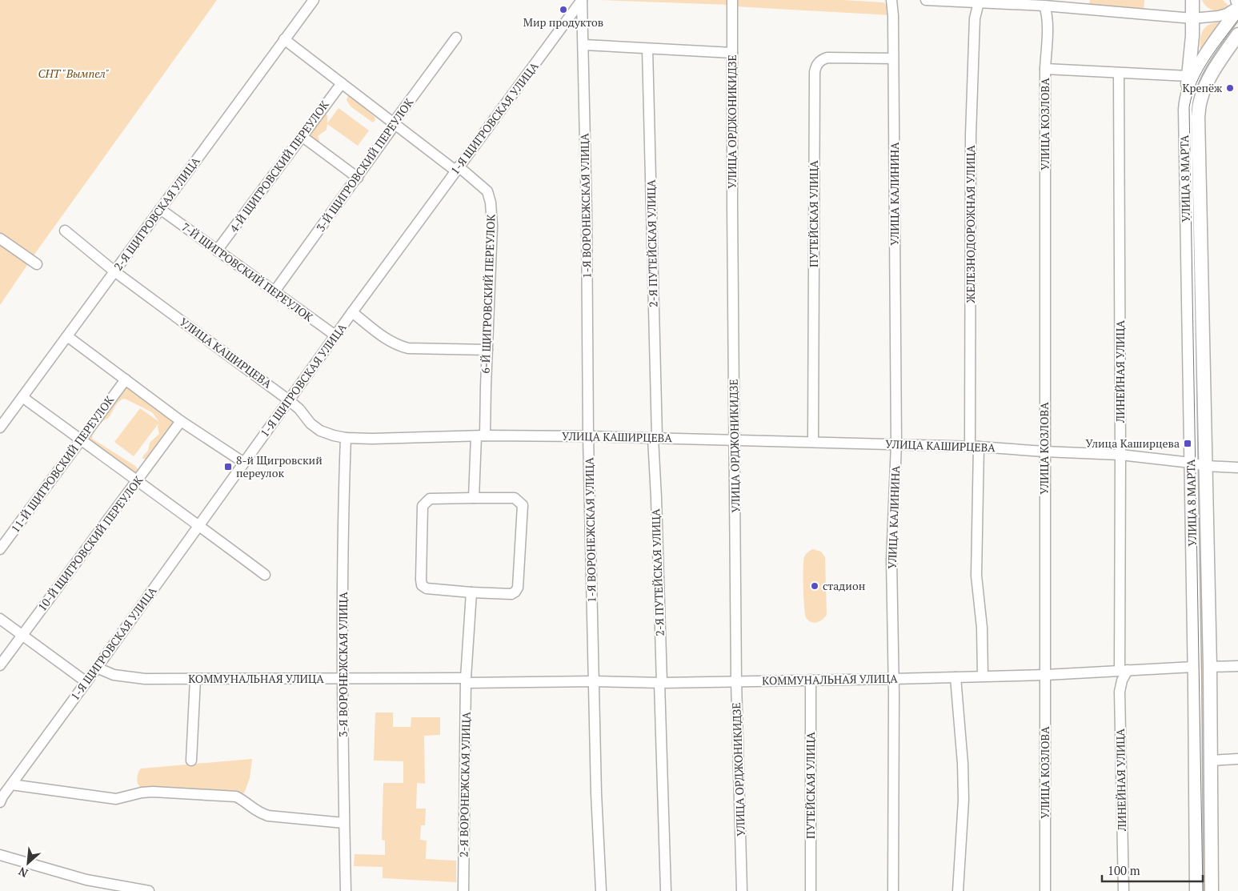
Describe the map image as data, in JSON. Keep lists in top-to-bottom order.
{
  "streets": {
    "main road": ["УЛИЦА 8 МАРТА"],
    "street": [
      "1-Я ЩИГРОВСКАЯ УЛИЦА",
      "УЛИЦА ОРДЖОНИКИДЗЕ",
      "УЛИЦА КОЗЛОВА",
      "3-Й ЩИГРОВСКИЙ ПЕРЕУЛОК",
      "4-Й ЩИГРОВСКИЙ ПЕРЕУЛОК",
      "УЛИЦА КАЛИНИНА",
      "1-Я ВОРОНЕЖСКАЯ УЛИЦА",
      "2-Я ЩИГРОВСКАЯ УЛИЦА",
      "ПУТЕЙСКАЯ УЛИЦА",
      "ЖЕЛЕЗНОДОРОЖНАЯ УЛИЦА",
      "2-Я ПУТЕЙСКАЯ УЛИЦА",
      "7-Й ЩИГРОВСКИЙ ПЕРЕУЛОК",
      "6-Й ЩИГРОВСКИЙ ПЕРЕУЛОК",
      "УЛИЦА КАШИРЦЕВА",
      "ЛИНЕЙНАЯ УЛИЦА",
      "11-Й ЩИГРОВСКИЙ ПЕРЕУЛОК",
      "10-Й ЩИГРОВСКИЙ ПЕРЕУЛОК",
      "3-Я ВОРОНЕЖСКАЯ УЛИЦА",
      "КОММУНАЛЬНАЯ УЛИЦА",
      "2-Я ВОРОНЕЖСКАЯ УЛИЦА"
    ]
  },
  "crossings": [
    ["1-Я ЩИГРОВСКАЯ УЛИЦА", "1-Я ВОРОНЕЖСКАЯ УЛИЦА"],
    ["1-Я ЩИГРОВСКАЯ УЛИЦА", "7-Й ЩИГРОВСКИЙ ПЕРЕУЛОК"],
    ["1-Я ЩИГРОВСКАЯ УЛИЦА", "6-Й ЩИГРОВСКИЙ ПЕРЕУЛОК"],
    ["1-Я ЩИГРОВСКАЯ УЛИЦА", "УЛИЦА КАШИРЦЕВА"],
    ["1-Я ЩИГРОВСКАЯ УЛИЦА", "КОММУНАЛЬНАЯ УЛИЦА"],
    ["УЛИЦА ОРДЖОНИКИДЗЕ", "УЛИЦА КАШИРЦЕВА"],
    ["УЛИЦА ОРДЖОНИКИДЗЕ", "КОММУНАЛЬНАЯ УЛИЦА"],
    ["УЛИЦА КОЗЛОВА", "УЛИЦА КАШИРЦЕВА"],
    ["УЛИЦА КОЗЛОВА", "КОММУНАЛЬНАЯ УЛИЦА"],
    ["3-Й ЩИГРОВСКИЙ ПЕРЕУЛОК", "7-Й ЩИГРОВСКИЙ ПЕРЕУЛОК"],
    ["3-Й ЩИГРОВСКИЙ ПЕРЕУЛОК", "6-Й ЩИГРОВСКИЙ ПЕРЕУЛОК"],
    ["4-Й ЩИГРОВСКИЙ ПЕРЕУЛОК", "7-Й ЩИГРОВСКИЙ ПЕРЕУЛОК"],
    ["4-Й ЩИГРОВСКИЙ ПЕРЕУЛОК", "6-Й ЩИГРОВСКИЙ ПЕРЕУЛОК"],
    ["УЛИЦА 8 МАРТА", "УЛИЦА КАШИРЦЕВА"],
    ["УЛИЦА 8 МАРТА", "КОММУНАЛЬНАЯ УЛИЦА"],
    ["УЛИЦА КАЛИНИНА", "ПУТЕЙСКАЯ УЛИЦА"],
    ["УЛИЦА КАЛИНИНА", "УЛИЦА КАШИРЦЕВА"],
    ["УЛИЦА КАЛИНИНА", "КОММУНАЛЬНАЯ УЛИЦА"],
    ["1-Я ВОРОНЕЖСКАЯ УЛИЦА", "УЛИЦА КАШИРЦЕВА"],
    ["1-Я ВОРОНЕЖСКАЯ УЛИЦА", "КОММУНАЛЬНАЯ УЛИЦА"],
    ["2-Я ЩИГРОВСКАЯ УЛИЦА", "7-Й ЩИГРОВСКИЙ ПЕРЕУЛОК"],
    ["2-Я ЩИГРОВСКАЯ УЛИЦА", "6-Й ЩИГРОВСКИЙ ПЕРЕУЛОК"],
    ["2-Я ЩИГРОВСКАЯ УЛИЦА", "УЛИЦА КАШИРЦЕВА"],
    ["ПУТЕЙСКАЯ УЛИЦА", "УЛИЦА КАШИРЦЕВА"],
    ["ПУТЕЙСКАЯ УЛИЦА", "КОММУНАЛЬНАЯ УЛИЦА"],
    ["ЖЕЛЕЗНОДОРОЖНАЯ УЛИЦА", "УЛИЦА КАШИРЦЕВА"],
    ["ЖЕЛЕЗНОДОРОЖНАЯ УЛИЦА", "КОММУНАЛЬНАЯ УЛИЦА"],
    ["2-Я ПУТЕЙСКАЯ УЛИЦА", "УЛИЦА КАШИРЦЕВА"],
    ["2-Я ПУТЕЙСКАЯ УЛИЦА", "КОММУНАЛЬНАЯ УЛИЦА"],
    ["6-Й ЩИГРОВСКИЙ ПЕРЕУЛОК", "УЛИЦА КАШИРЦЕВА"],
    ["УЛИЦА КАШИРЦЕВА", "ЛИНЕЙНАЯ УЛИЦА"],
    ["УЛИЦА КАШИРЦЕВА", "3-Я ВОРОНЕЖСКАЯ УЛИЦА"],
    ["ЛИНЕЙНАЯ УЛИЦА", "КОММУНАЛЬНАЯ УЛИЦА"],
    ["3-Я ВОРОНЕЖСКАЯ УЛИЦА", "КОММУНАЛЬНАЯ УЛИЦА"],
    ["КОММУНАЛЬНАЯ УЛИЦА", "2-Я ВОРОНЕЖСКАЯ УЛИЦА"]
  ],
  "parks": ["СНТ \"Вымпел\""],
  "places": {
    "other": ["Мир продуктов", "Крепёж", "стадион"],
    "transit": ["Улица Каширцева", "8-й Щигровский переулок"]
  },
  "scale_bar": "100 m",
  "north": "bottom left"
}
